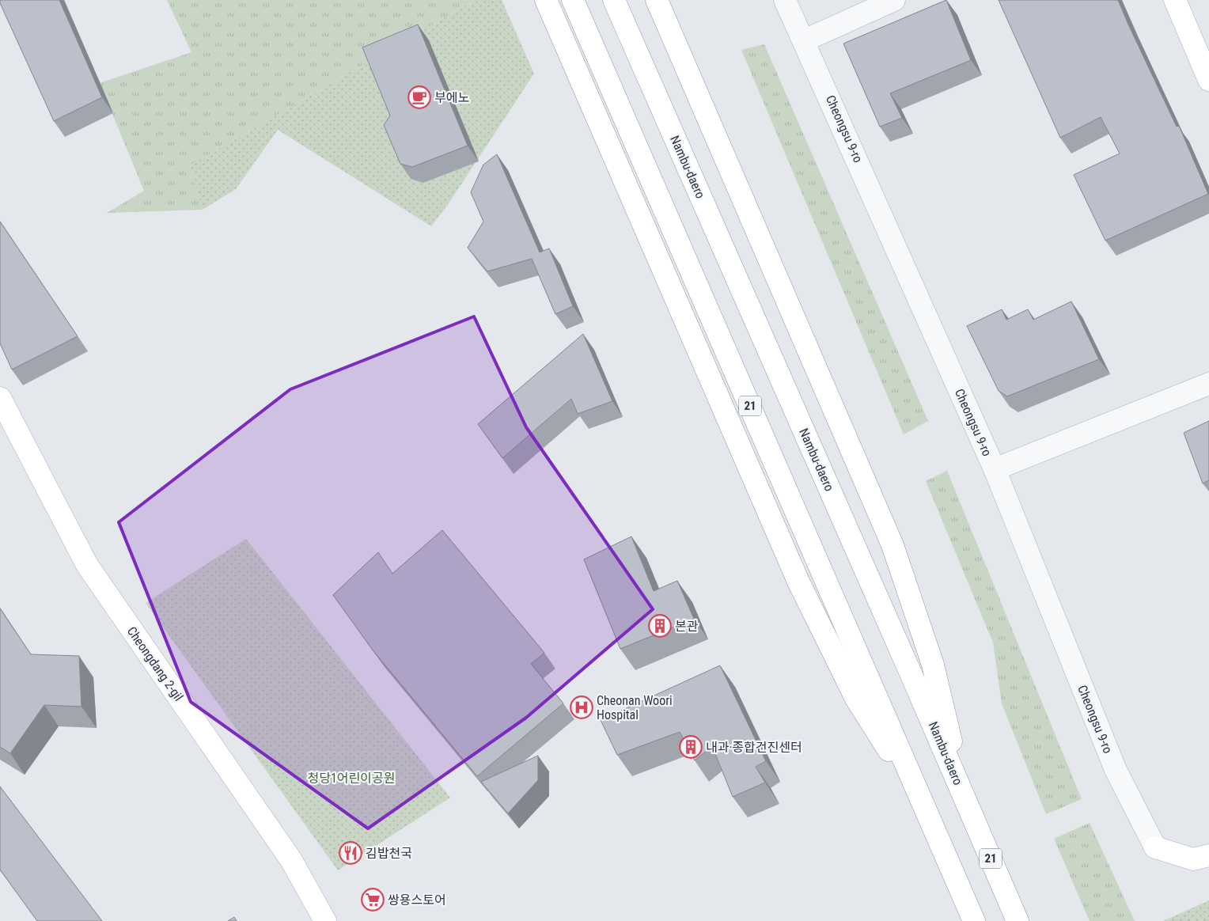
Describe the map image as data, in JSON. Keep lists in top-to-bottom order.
{
  "streets": {
    "main road": ["Nambu-daero", "21", "Cheongdang 2-gil"],
    "street": ["Cheongsu 9-ro"]
  },
  "parks": ["청당1어린이공원"],
  "places": {
    "cafe": ["부에노"],
    "building": ["본관", "내과·종합건진센터"],
    "hospital": ["Cheonan Woori Hospital"],
    "restaurant": ["김밥천국"],
    "supermarket": ["쌍용스토어"]
  }
}
